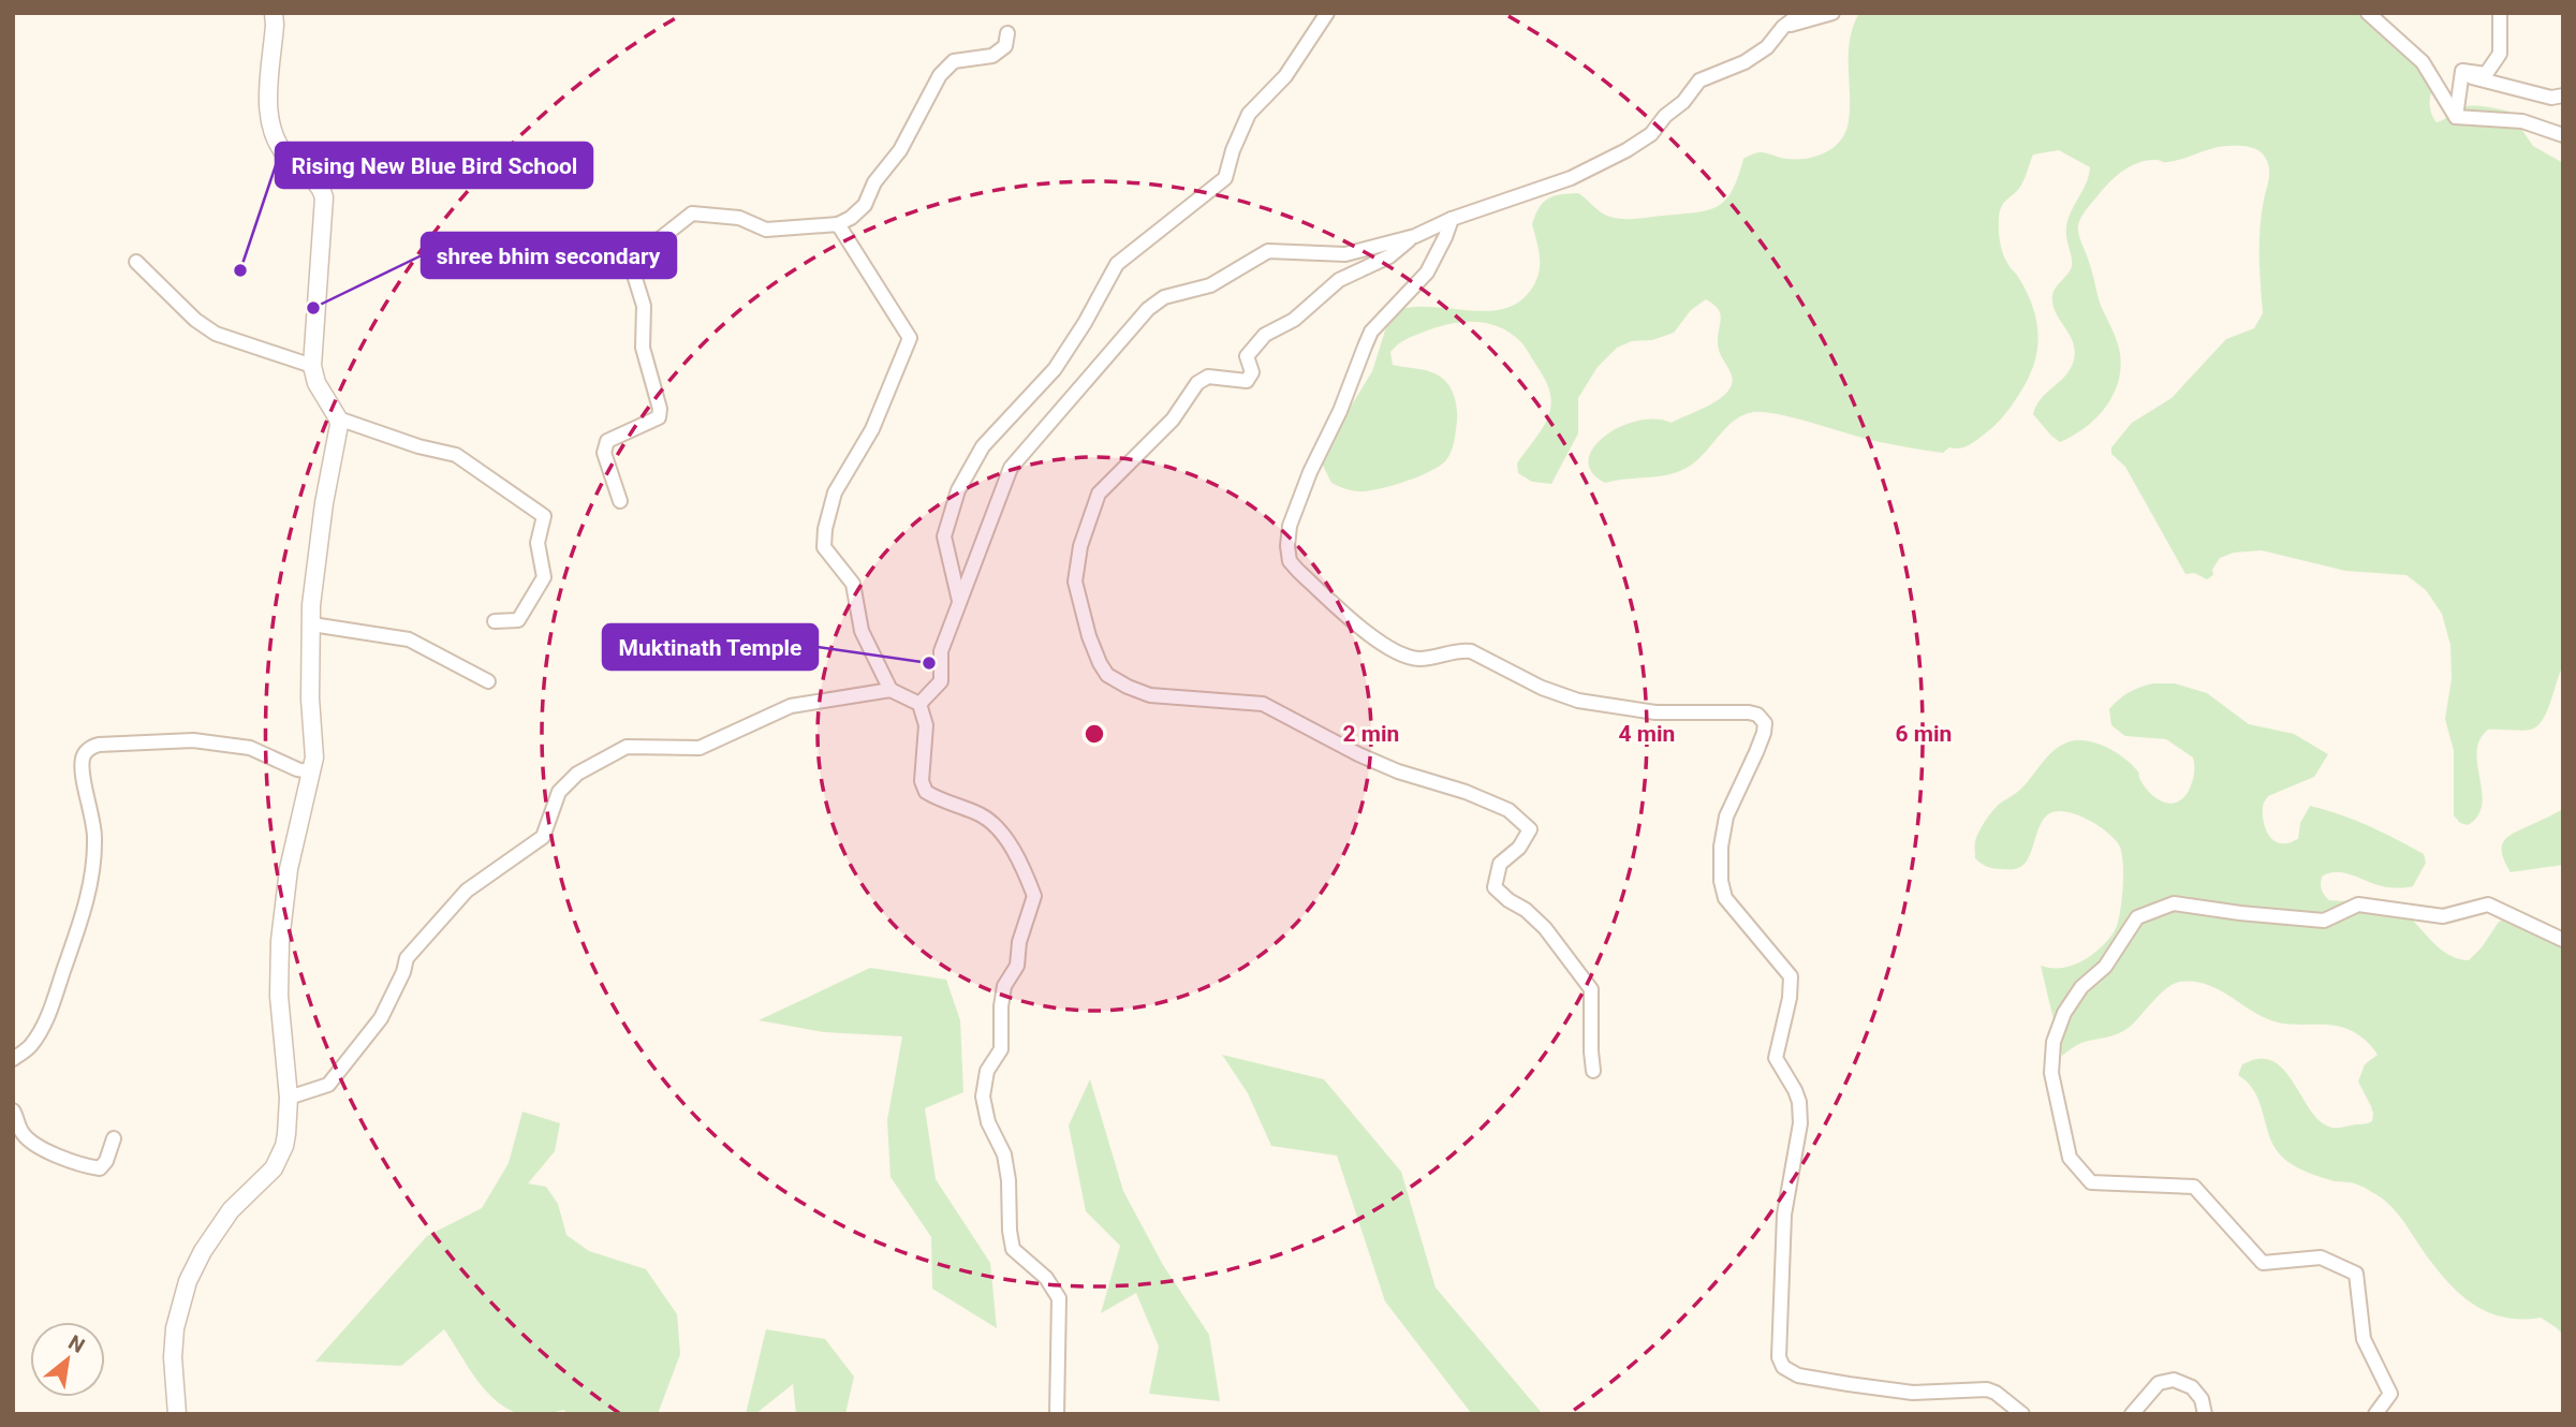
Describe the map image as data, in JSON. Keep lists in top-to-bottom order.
{
  "places": ["Rising New Blue Bird School", "shree bhim secondary", "Muktinath Temple"],
  "north": "top right",
  "rings": ["2 min", "4 min", "6 min"]
}
